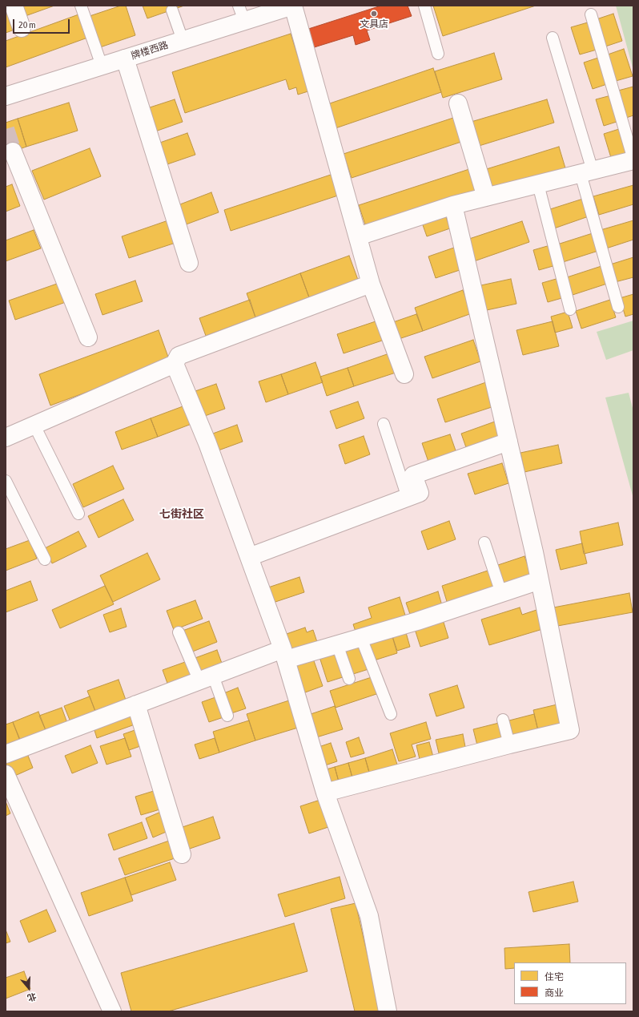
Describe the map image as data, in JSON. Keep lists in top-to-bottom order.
{
  "streets": {
    "street": ["牌楼西路"]
  },
  "districts": ["七街社区"],
  "places": ["文具店"],
  "legend": ["住宅", "商业"],
  "scale_bar": "20 m",
  "north": "bottom"
}
